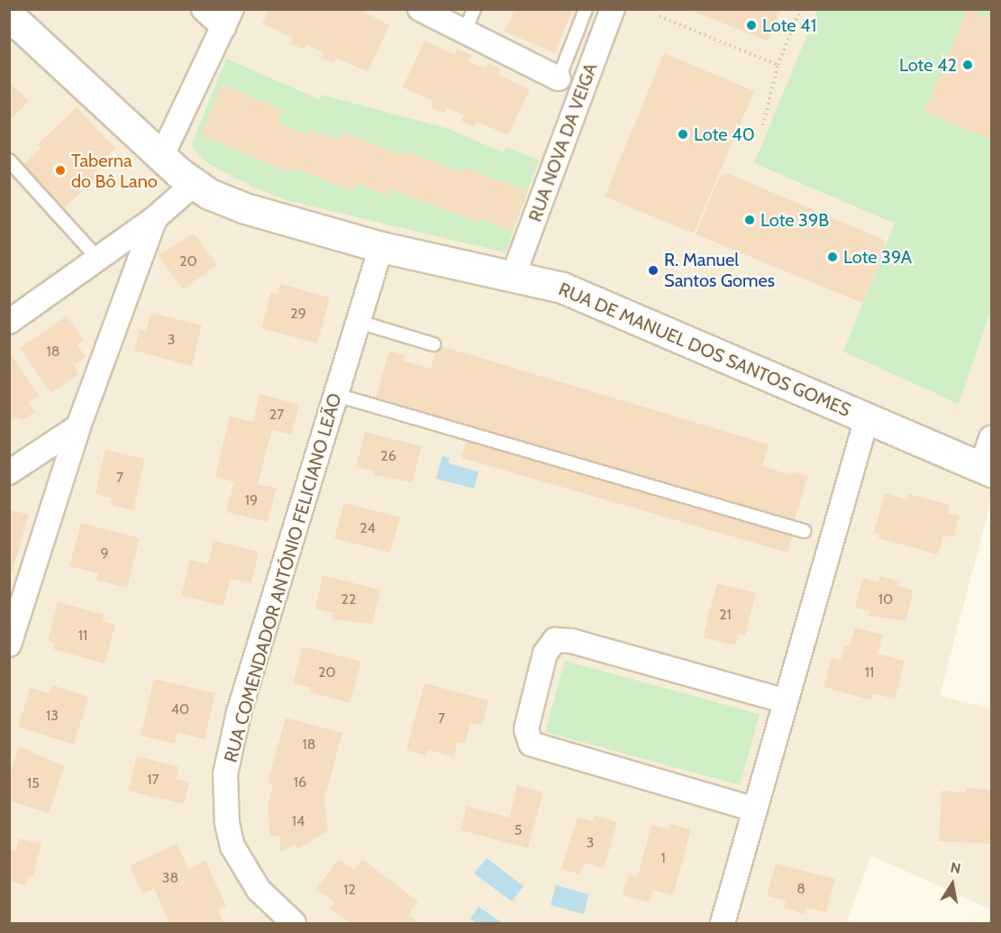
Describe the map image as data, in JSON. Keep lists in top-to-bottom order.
{
  "streets": {
    "street": ["RUA NOVA DA VEIGA", "RUA DE MANUEL DOS SANTOS GOMES", "RUA COMENDADOR ANTÓNIO FELICIANO LEÃO"]
  },
  "crossings": [
    ["RUA NOVA DA VEIGA", "RUA DE MANUEL DOS SANTOS GOMES"],
    ["RUA DE MANUEL DOS SANTOS GOMES", "RUA COMENDADOR ANTÓNIO FELICIANO LEÃO"]
  ],
  "places": [
    "Lote 41",
    "Lote 42",
    "Lote 40",
    "Taberna do Bô Lano",
    "Lote 39B",
    "Lote 39A",
    "R. Manuel Santos Gomes"
  ],
  "house_numbers": [
    "20",
    "29",
    "3",
    "18",
    "27",
    "26",
    "7",
    "19",
    "24",
    "9",
    "22",
    "10",
    "21",
    "11",
    "20",
    "11",
    "40",
    "13",
    "7",
    "18",
    "17",
    "16",
    "15",
    "14",
    "5",
    "3",
    "1",
    "38",
    "8",
    "12"
  ],
  "north": "top"
}
